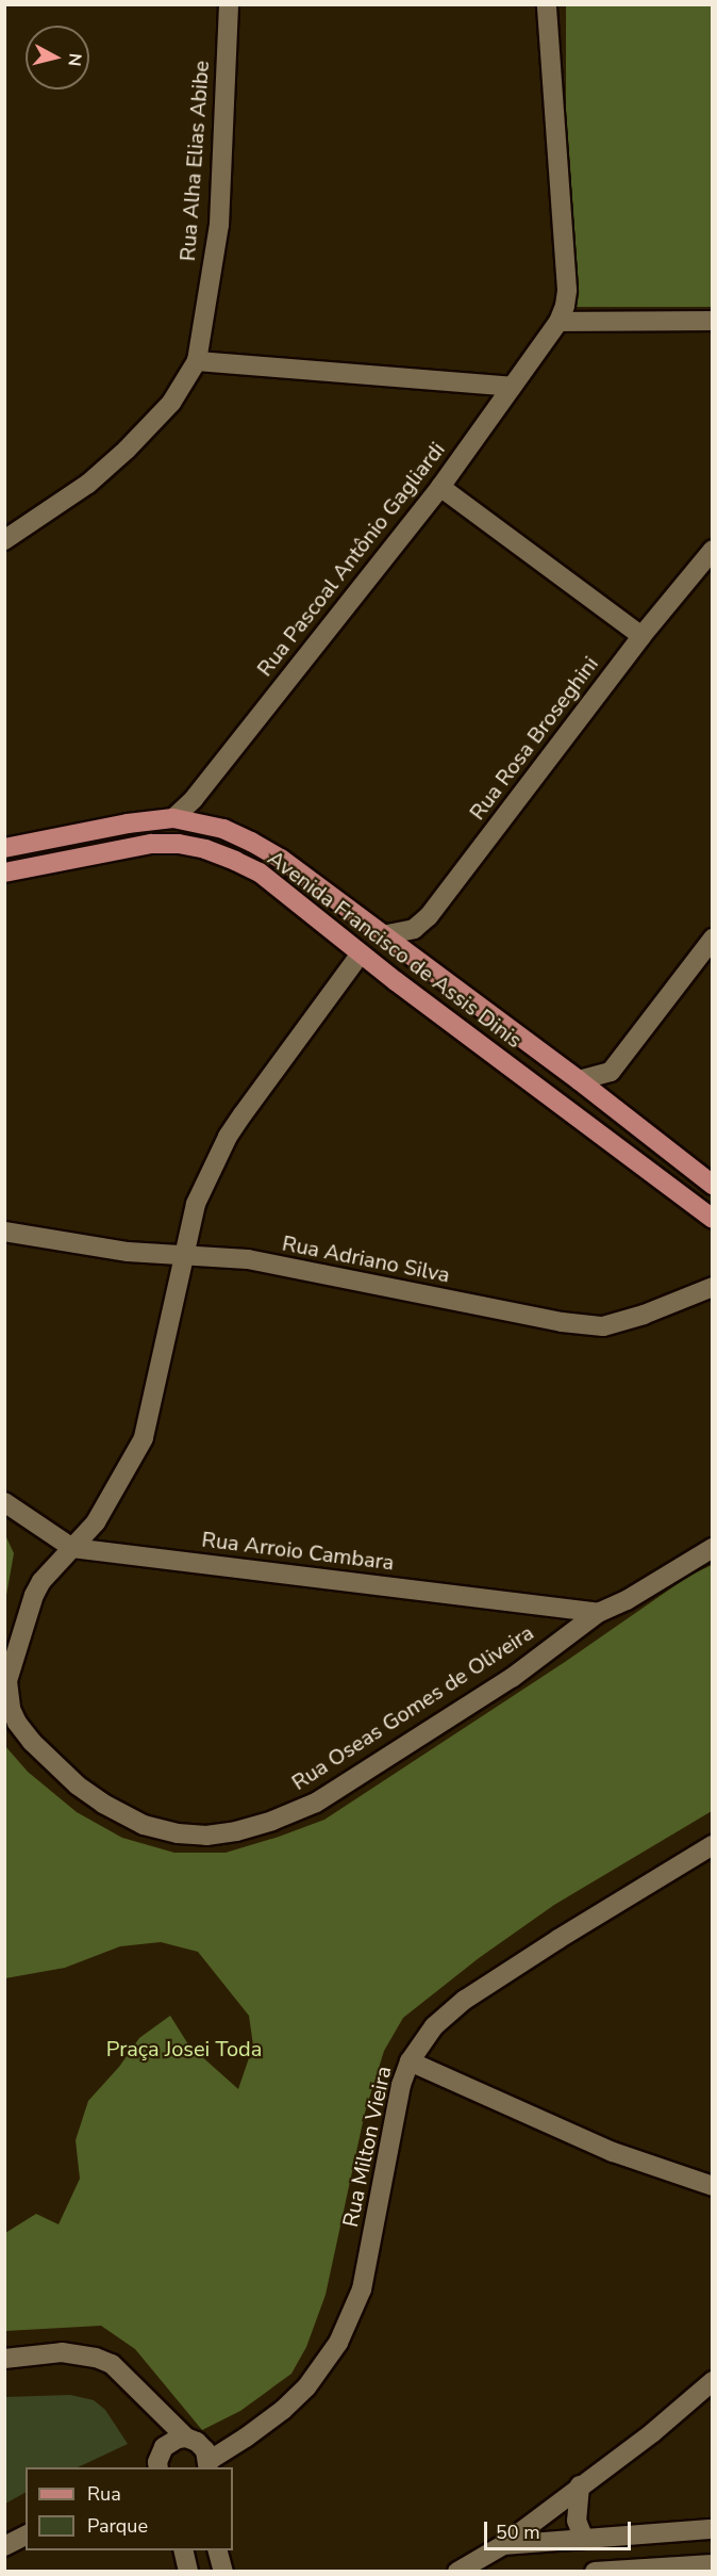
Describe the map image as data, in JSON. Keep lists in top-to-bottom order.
{
  "streets": {
    "main road": ["Avenida Francisco de Assis Dinis"],
    "street": [
      "Rua Alha Elias Abibe",
      "Rua Pascoal Antônio Gagliardi",
      "Rua Rosa Broseghini",
      "Rua Adriano Silva",
      "Rua Arroio Cambara",
      "Rua Oseas Gomes de Oliveira",
      "Rua Milton Vieira"
    ]
  },
  "crossings": [
    ["Rua Pascoal Antônio Gagliardi", "Avenida Francisco de Assis Dinis"],
    ["Rua Rosa Broseghini", "Avenida Francisco de Assis Dinis"],
    ["Avenida Francisco de Assis Dinis", "Rua Oseas Gomes de Oliveira"],
    ["Rua Adriano Silva", "Rua Oseas Gomes de Oliveira"],
    ["Rua Arroio Cambara", "Rua Oseas Gomes de Oliveira"]
  ],
  "parks": ["Praça Josei Toda"],
  "legend": ["Rua", "Parque"],
  "scale_bar": "50 m",
  "north": "right"
}
